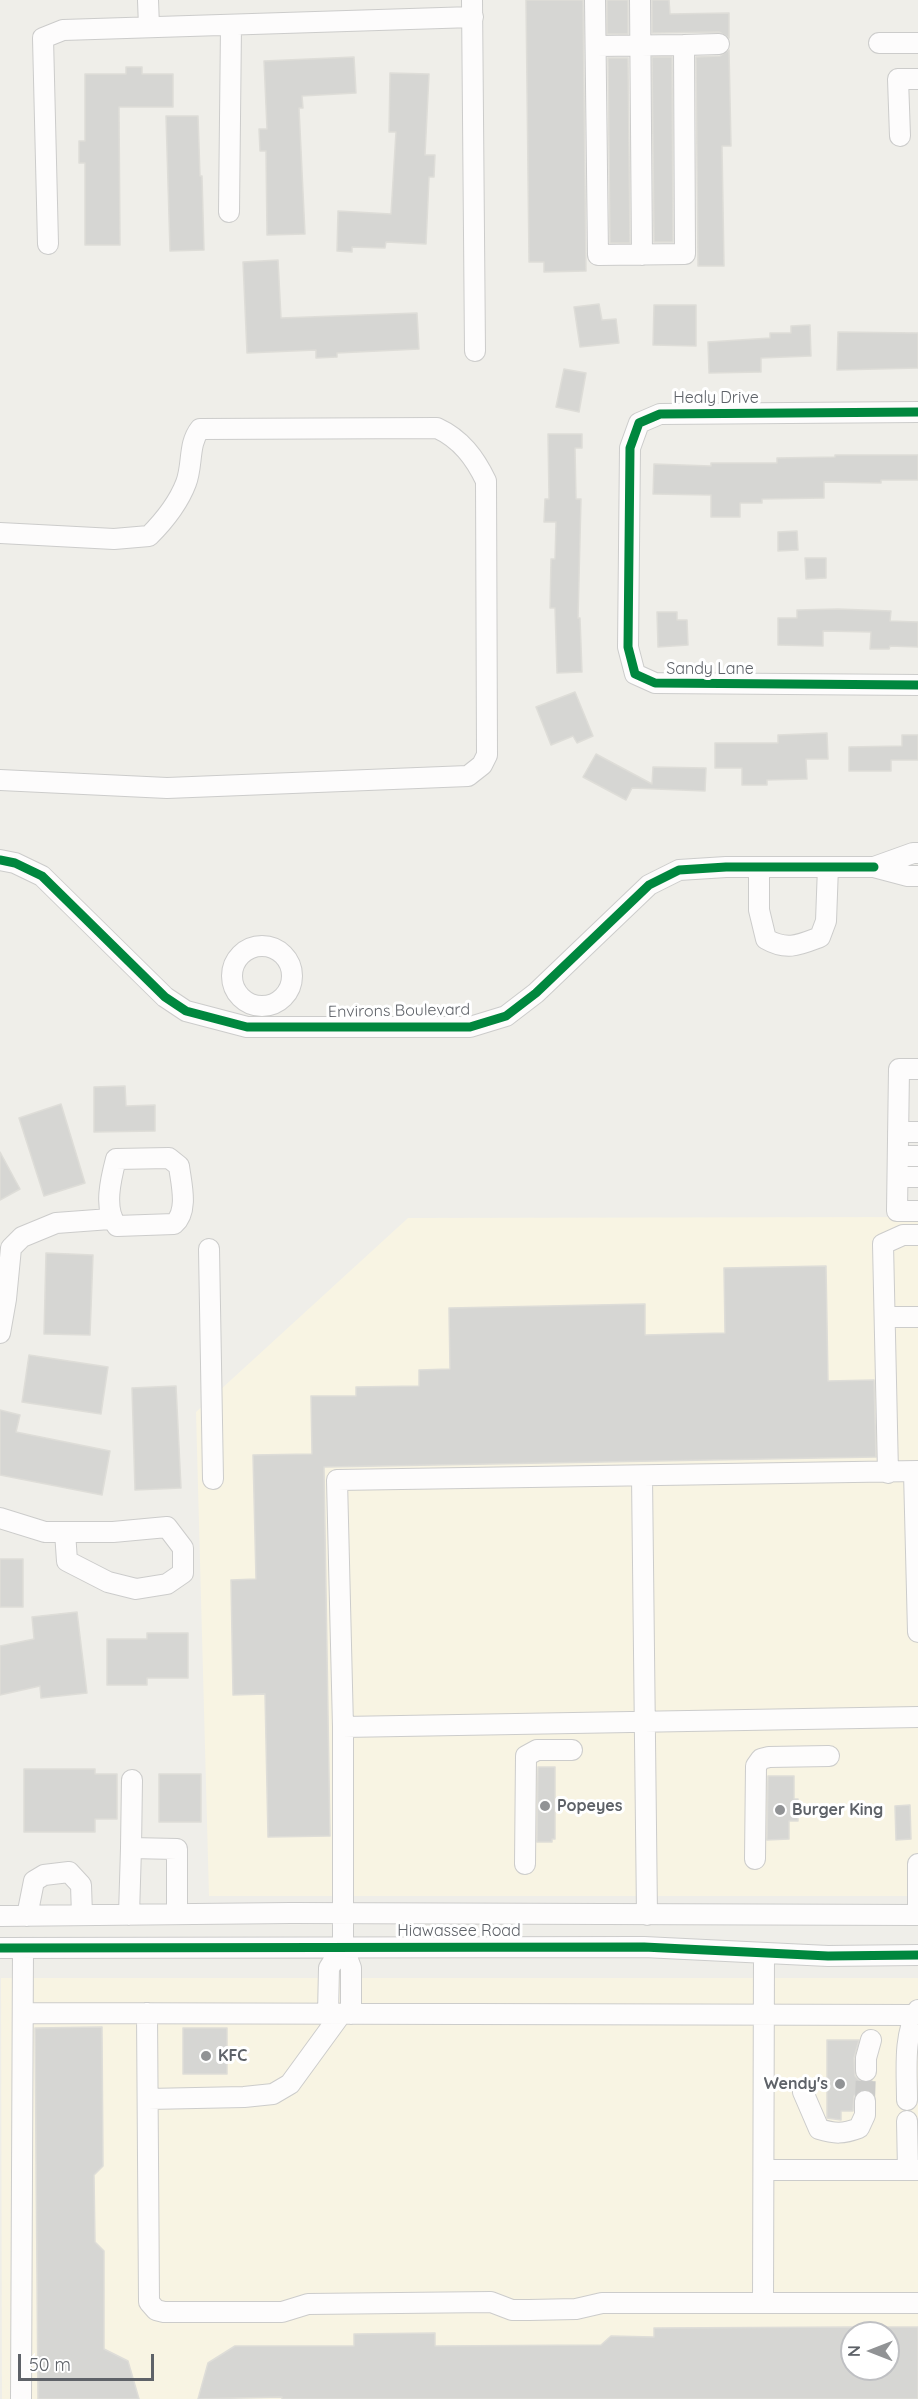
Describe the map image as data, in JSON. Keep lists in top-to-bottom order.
{
  "streets": {
    "street": [
      "Healy Drive",
      "Sandy Lane",
      "Environs Boulevard",
      "Hiawassee Road"
    ]
  },
  "crossings": [
    ["Healy Drive", "Sandy Lane"]
  ],
  "places": [
    "Popeyes",
    "Burger King",
    "KFC",
    "Wendy's"
  ],
  "scale_bar": "50 m",
  "north": "left"
}
